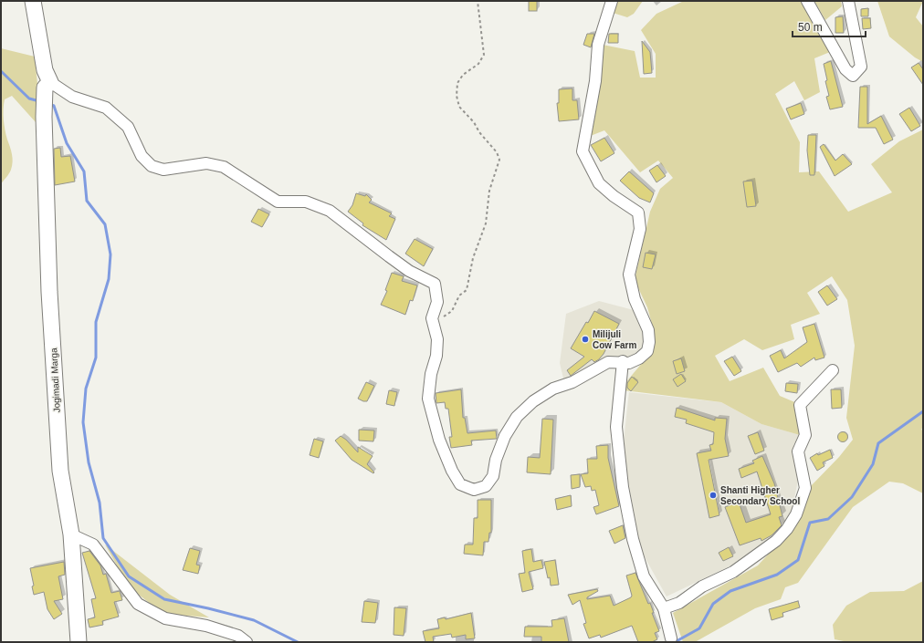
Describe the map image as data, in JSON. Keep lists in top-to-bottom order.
{
  "streets": {
    "main road": ["Jogimadi Marga"]
  },
  "places": ["Milijuli Cow Farm", "Shanti Higher Secondary School"],
  "scale_bar": "50 m"
}
